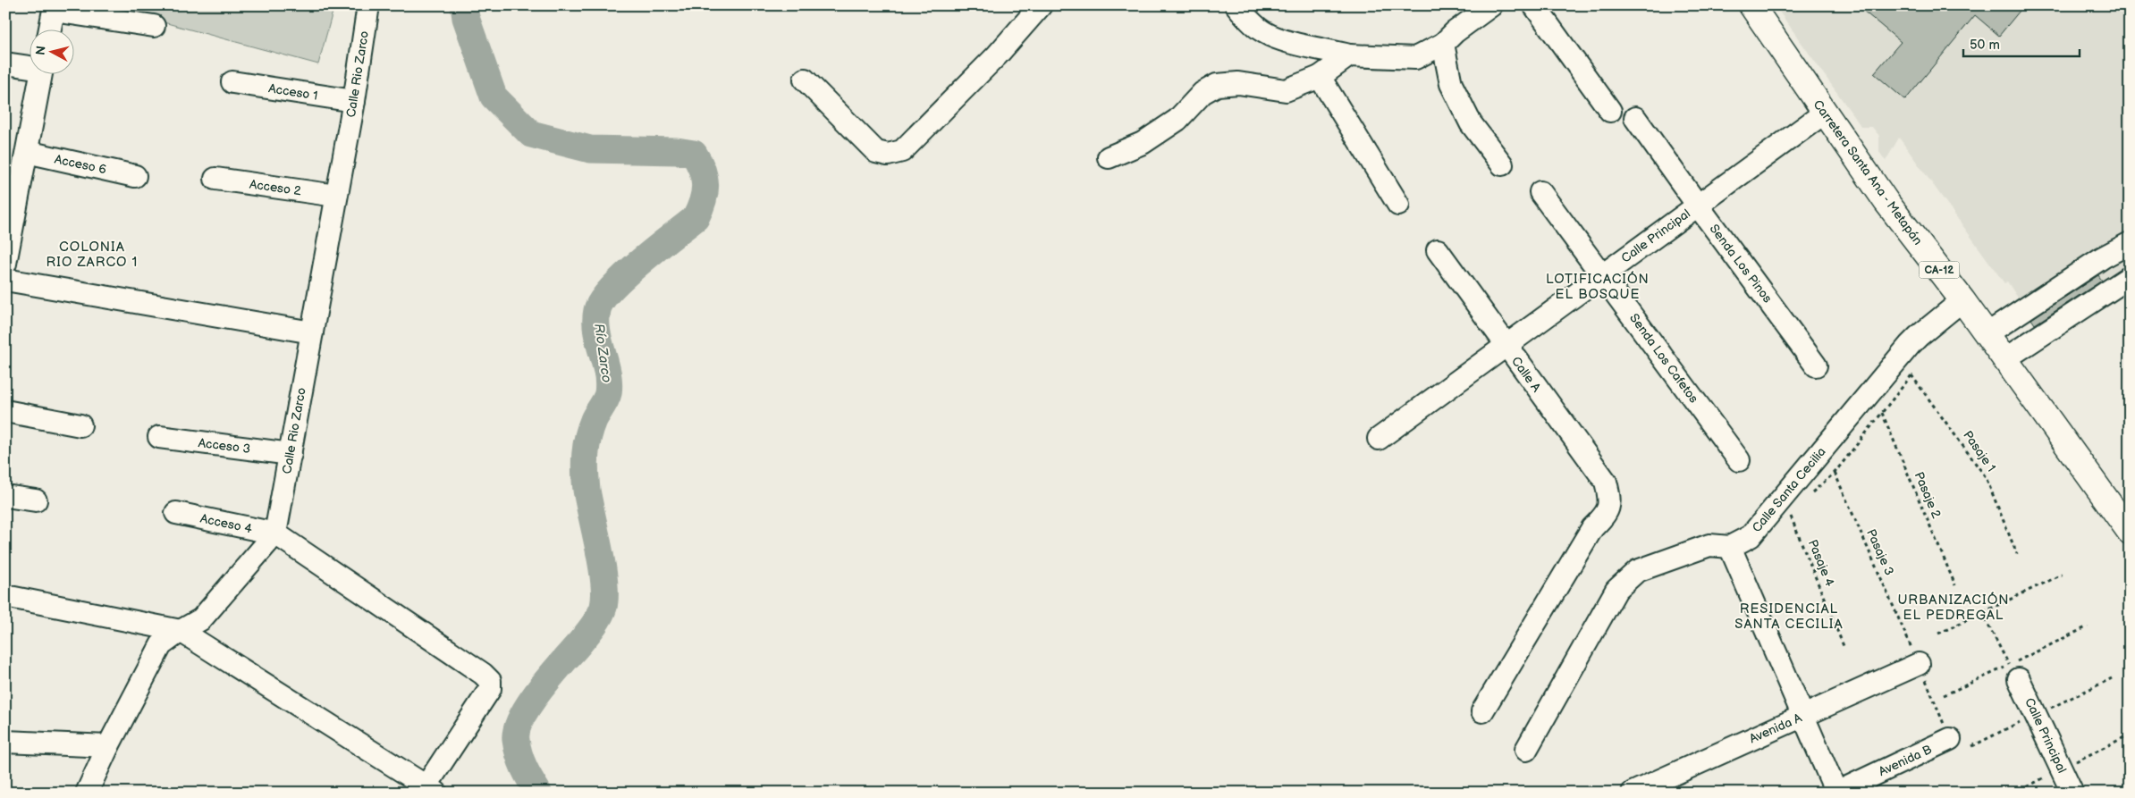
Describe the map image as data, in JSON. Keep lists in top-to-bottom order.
{
  "streets": {
    "main road": ["Carretera Santa Ana - Metapán", "CA-12"],
    "street": [
      "Calle Rio Zarco",
      "Acceso 1",
      "Acceso 6",
      "Acceso 2",
      "Calle Principal",
      "Senda Los Pinos",
      "Senda Los Cafetos",
      "Calle A",
      "Acceso 3",
      "Calle Santa Cecilia",
      "Acceso 4",
      "Avenida A",
      "Avenida B"
    ],
    "path": [
      "Pasaje 1",
      "Pasaje 2",
      "Pasaje 3",
      "Pasaje 4"
    ]
  },
  "crossings": [
    ["Calle Rio Zarco", "Acceso 1"],
    ["Calle Rio Zarco", "Acceso 2"],
    ["Calle Rio Zarco", "Acceso 3"],
    ["Calle Rio Zarco", "Acceso 4"],
    ["Carretera Santa Ana - Metapán", "Calle Principal"],
    ["Carretera Santa Ana - Metapán", "Calle Santa Cecilia"],
    ["Calle Principal", "Senda Los Pinos"],
    ["Calle Principal", "Senda Los Cafetos"],
    ["Calle Principal", "Calle A"],
    ["Pasaje 3", "Avenida A"],
    ["Pasaje 3", "Avenida B"]
  ],
  "districts": [
    "COLONIA RIO ZARCO 1",
    "LOTIFICACIÓN EL BOSQUE",
    "URBANIZACIÓN EL PEDREGAL",
    "RESIDENCIAL SANTA CECILIA"
  ],
  "water": ["Río Zarco"],
  "scale_bar": "50 m",
  "north": "left"
}
